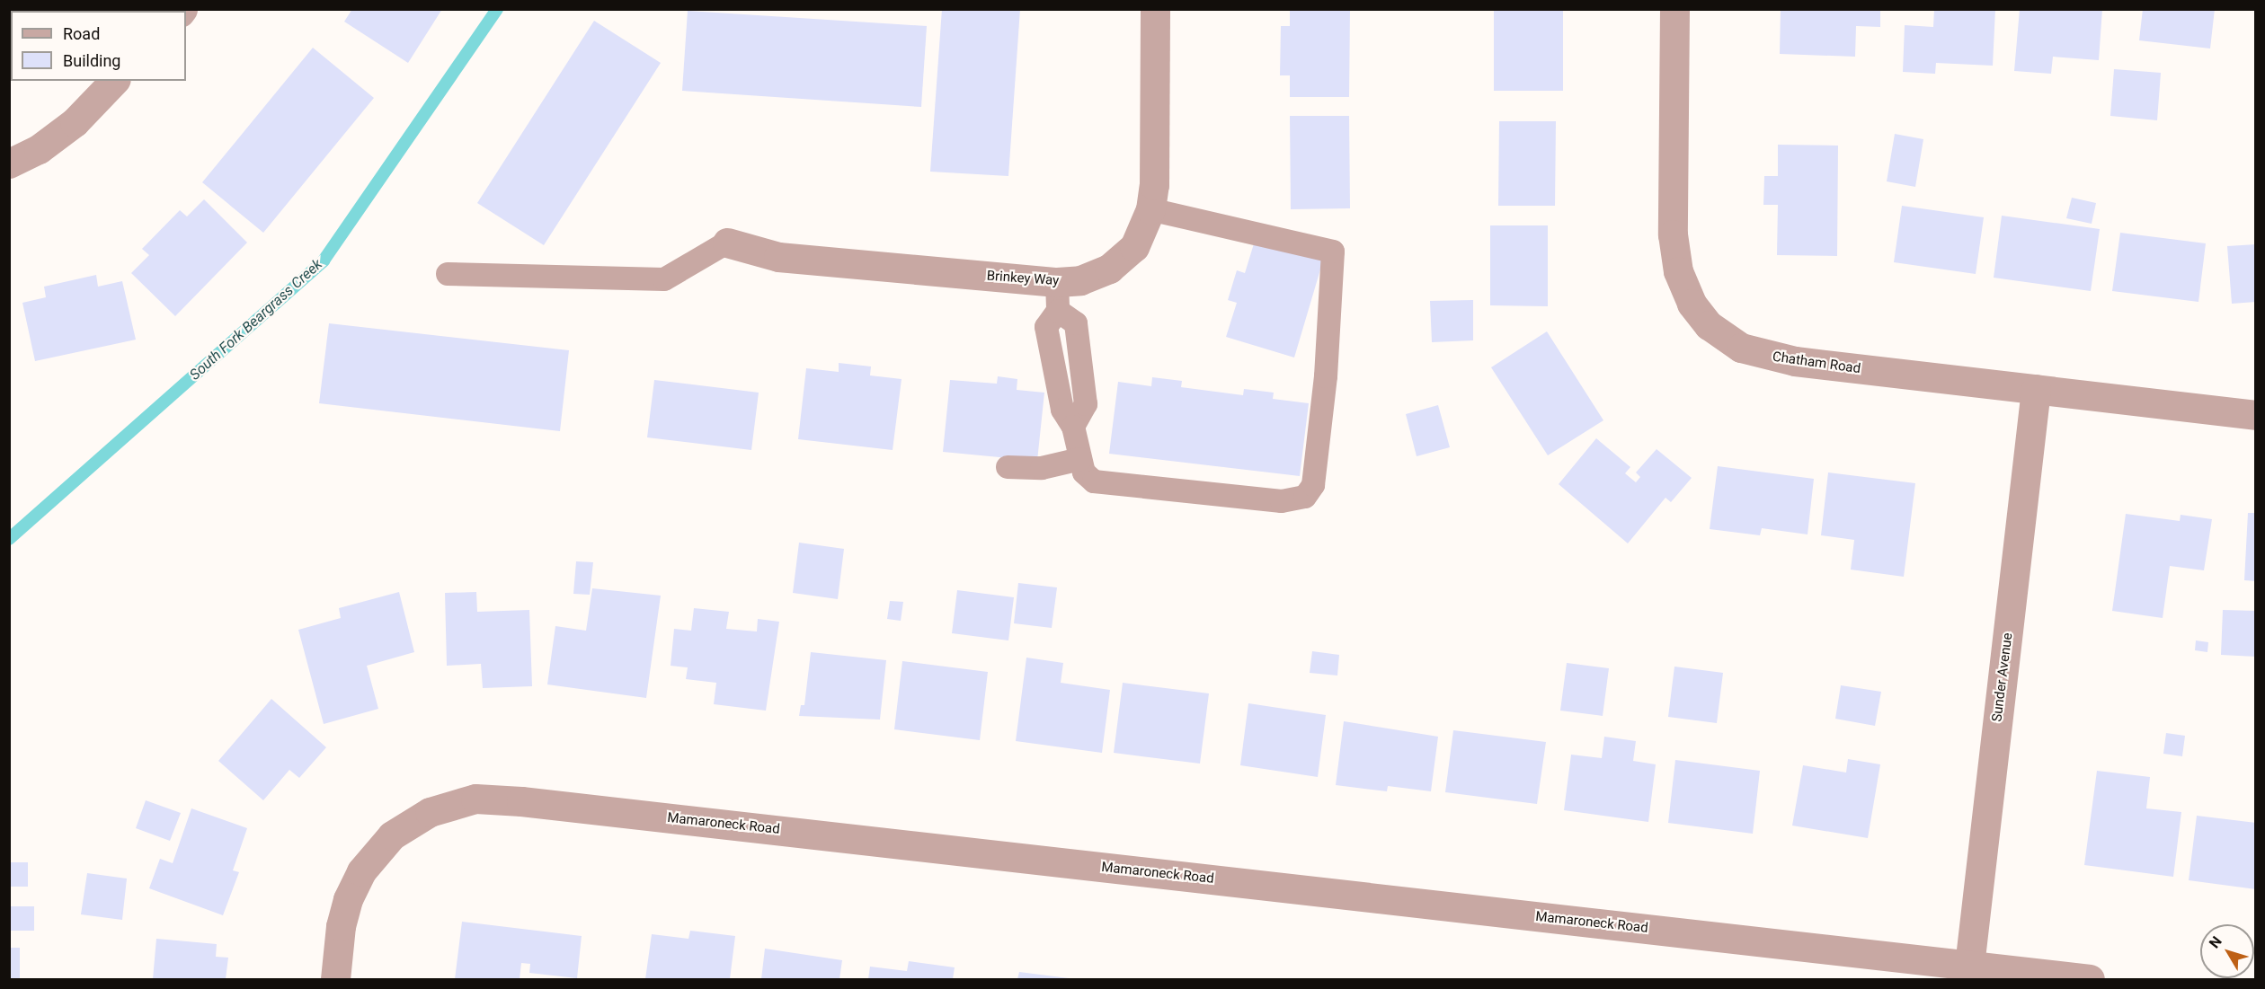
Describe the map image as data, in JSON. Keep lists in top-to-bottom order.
{
  "streets": {
    "street": [
      "Brinkey Way",
      "Chatham Road",
      "Sunder Avenue",
      "Mamaroneck Road"
    ]
  },
  "crossings": [
    ["Chatham Road", "Sunder Avenue"],
    ["Sunder Avenue", "Mamaroneck Road"]
  ],
  "water": ["South Fork Beargrass Creek"],
  "legend": ["Road", "Building"],
  "north": "top left"
}
